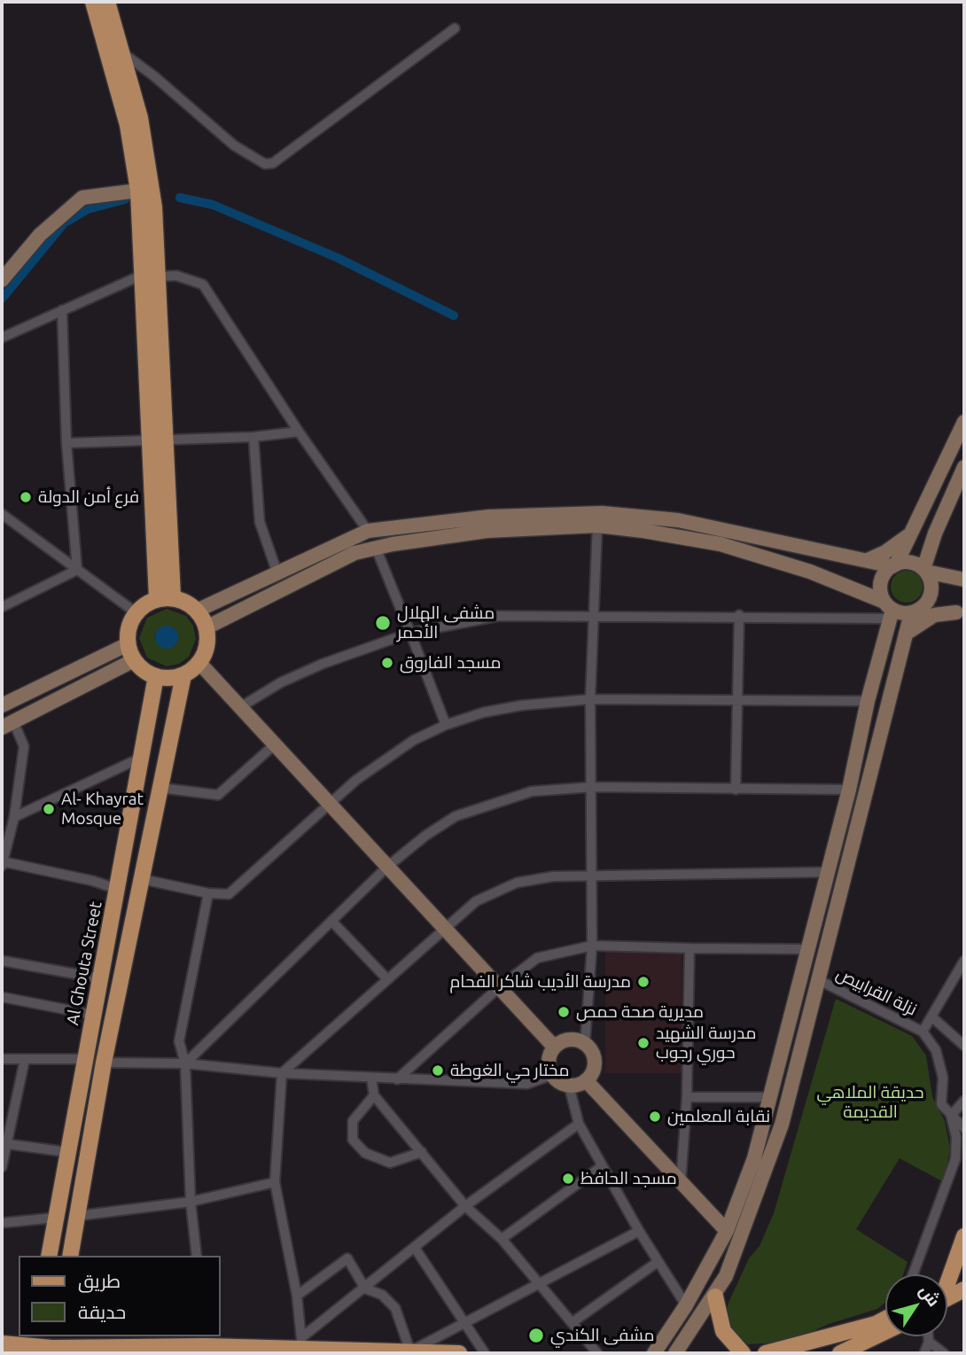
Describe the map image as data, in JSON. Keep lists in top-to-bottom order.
{
  "streets": {
    "main road": ["Al Ghouta Street"],
    "street": ["نزلة القرابيص"]
  },
  "parks": ["حديقة الملاهي القديمة"],
  "places": [
    "فرع أمن الدولة",
    "مشفى الهلال الأحمر",
    "مسجد الفاروق",
    "Al- Khayrat Mosque",
    "مدرسة الأديب شاكر الفحام",
    "مديرية صحة حمص",
    "مدرسة الشهيد حوري رجوب",
    "مختار حي الغوطة",
    "نقابة المعلمين",
    "مسجد الحافظ",
    "مشفى الكندي"
  ],
  "legend": ["طريق", "حديقة"],
  "north": "top right"
}
